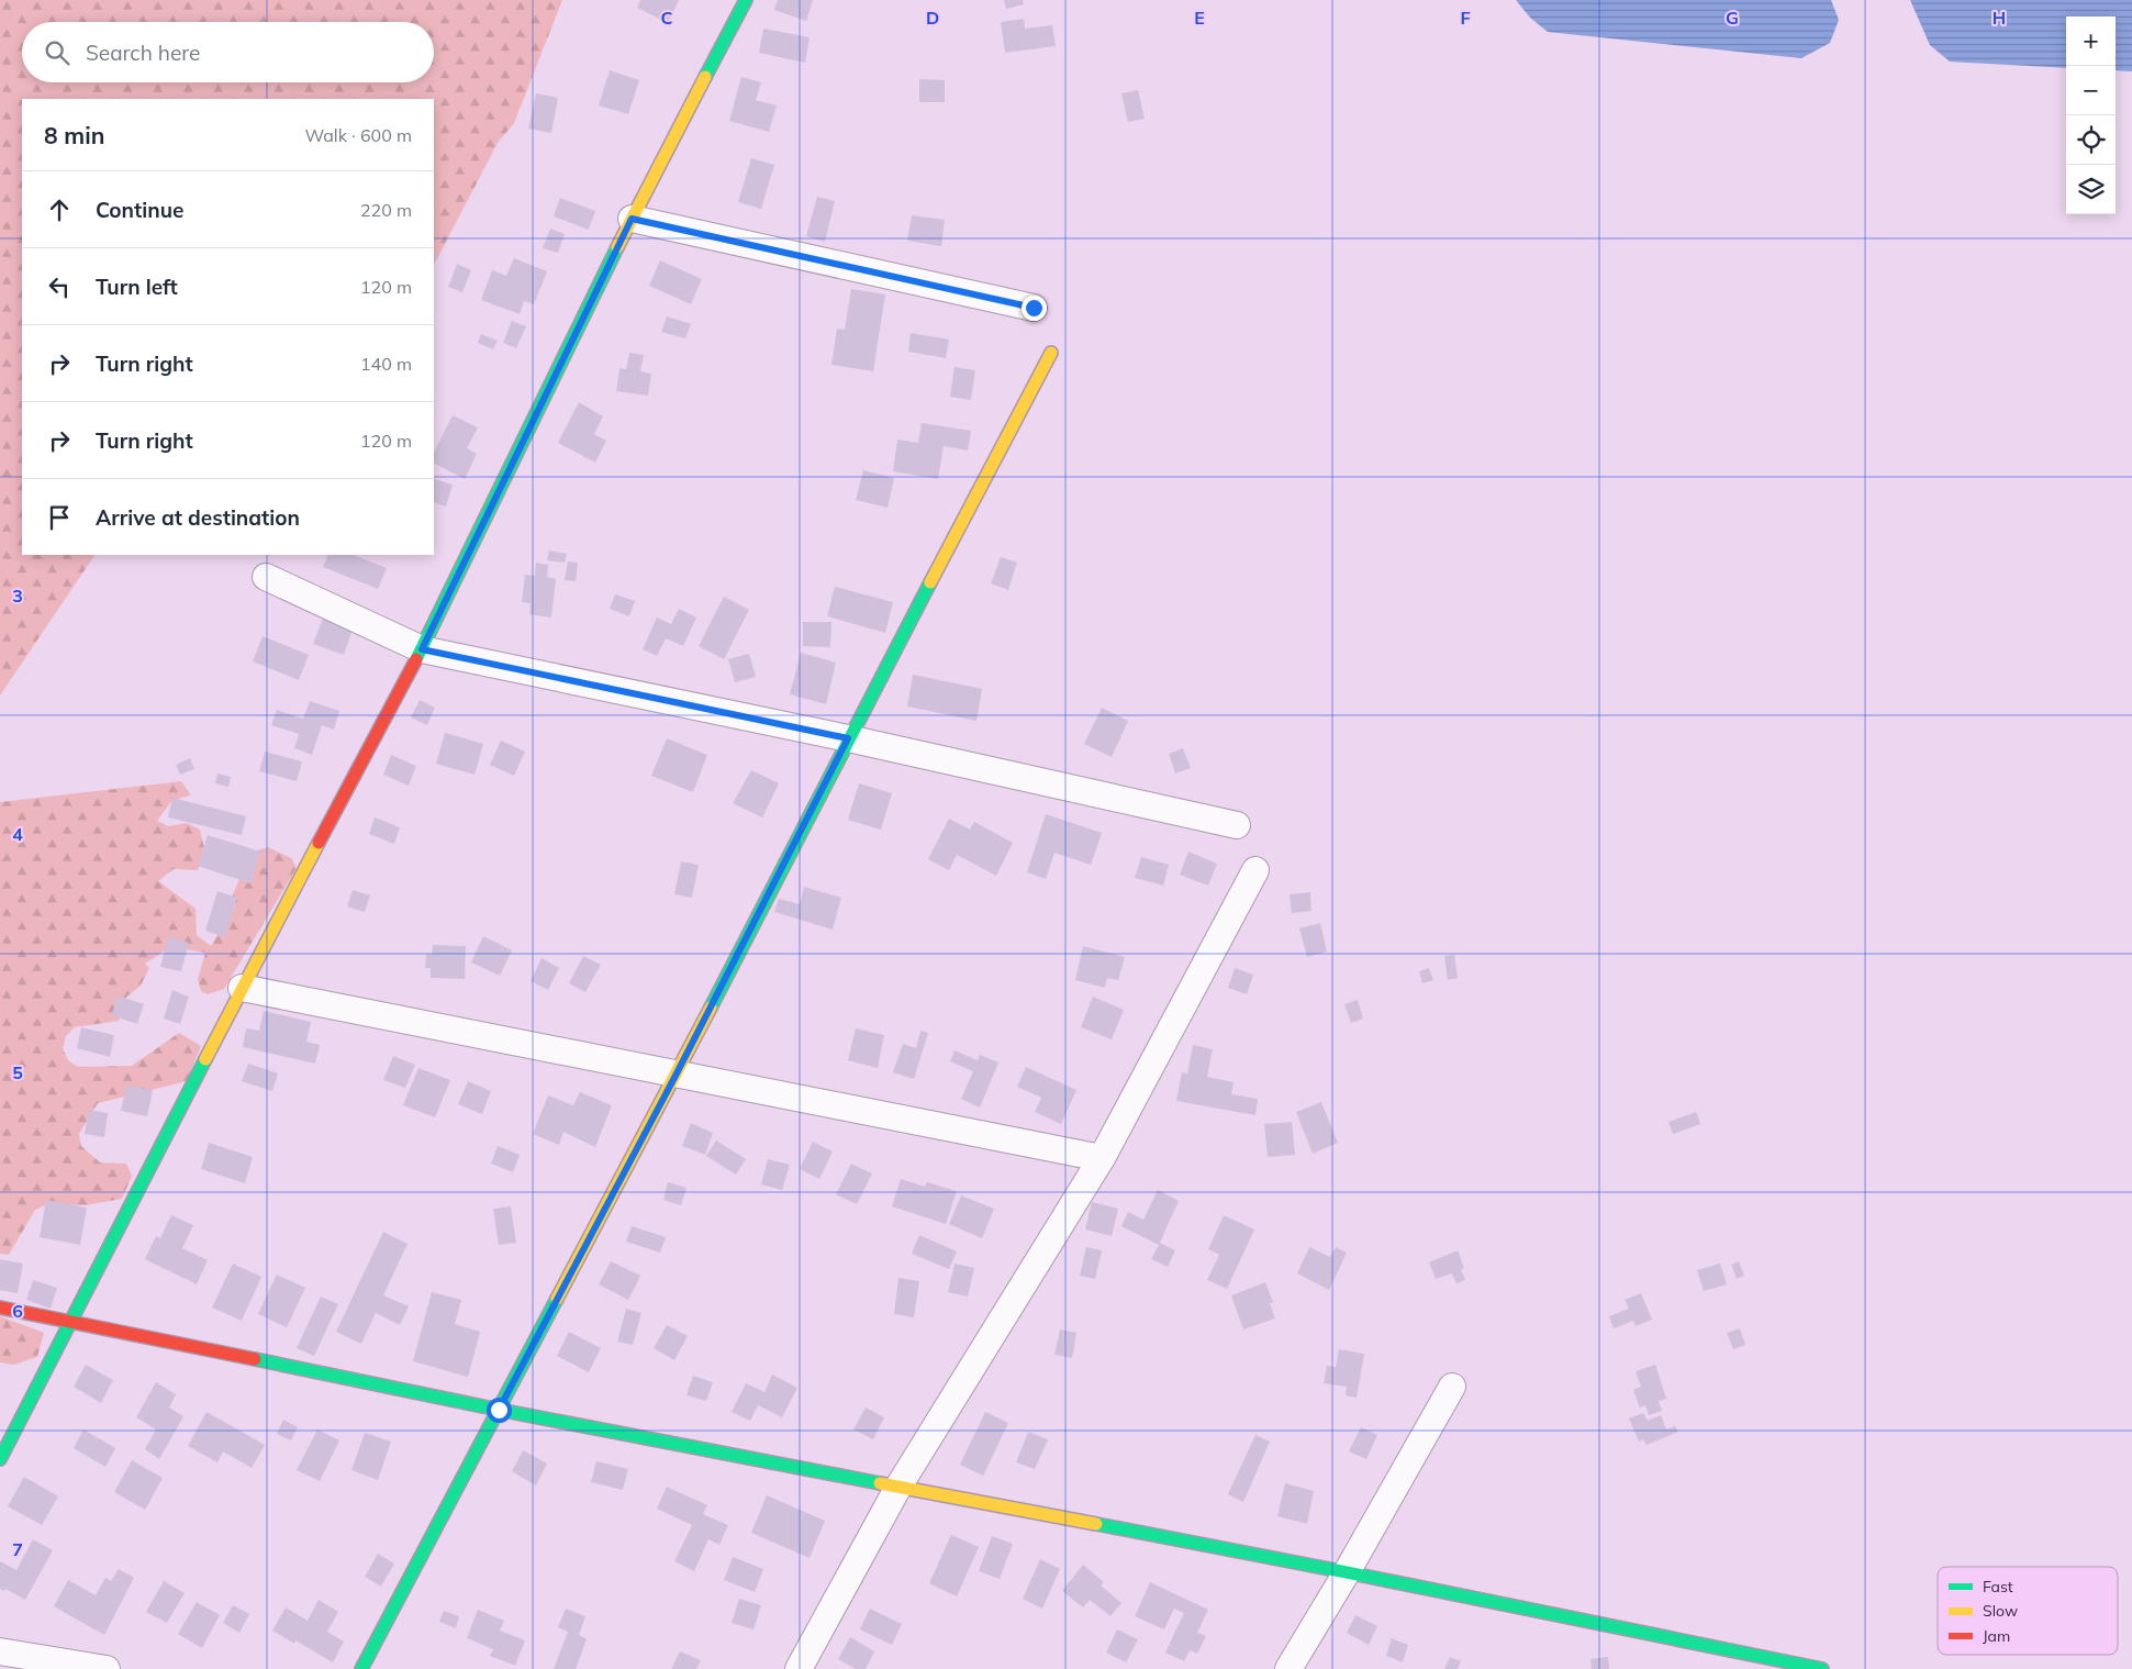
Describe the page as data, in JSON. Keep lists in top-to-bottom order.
{
  "legend": ["Fast", "Slow", "Jam"],
  "page": {
    "map_buttons": ["+", "−"],
    "search": "Search here",
    "heading": ["8 min", "Walk · 600 m"],
    "list": [
      ["Continue", "220 m"],
      ["Turn left", "120 m"],
      ["Turn right", "140 m"],
      ["Turn right", "120 m"],
      "Arrive at destination"
    ]
  },
  "grid": {
    "columns": [
      "C",
      "D",
      "E",
      "F",
      "G",
      "H"
    ],
    "rows": [
      "3",
      "4",
      "5",
      "6",
      "7"
    ]
  }
}
